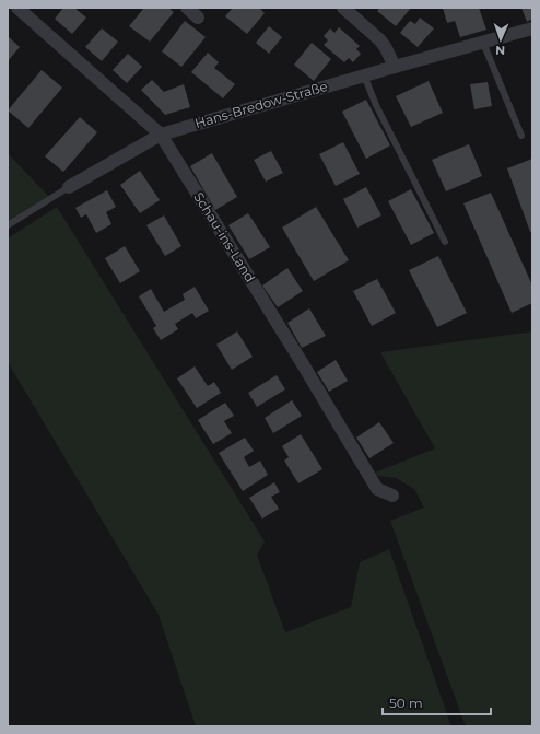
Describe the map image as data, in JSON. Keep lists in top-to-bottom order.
{
  "streets": {
    "street": ["Hans-Bredow-Straße", "Schau-ins-Land"]
  },
  "crossings": [
    ["Hans-Bredow-Straße", "Schau-ins-Land"]
  ],
  "scale_bar": "50 m",
  "north": "bottom"
}
